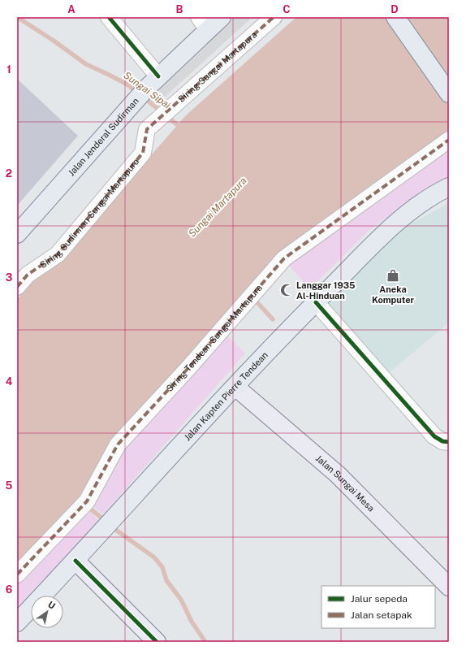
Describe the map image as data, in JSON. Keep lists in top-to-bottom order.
{
  "streets": {
    "main road": ["Jalan Jenderal Sudirman", "Jalan Kapten Pierre Tendean", "Jalan Sungai Mesa"],
    "street": ["Siring Sungai Martapura", "Siring Sudirman Sungai Martapura", "Siring Tendean Sungai Martapura"]
  },
  "crossings": [
    ["Siring Sungai Martapura", "Siring Sudirman Sungai Martapura"],
    ["Jalan Kapten Pierre Tendean", "Jalan Sungai Mesa"]
  ],
  "water": ["Sungai Sipai", "Sungai Martapura"],
  "places": {
    "shop": ["Aneka Komputer"],
    "mosque": ["Langgar 1935 Al-Hinduan"]
  },
  "legend": ["Jalur sepeda", "Jalan setapak"],
  "north": "top right",
  "grid": {
    "columns": [
      "A",
      "B",
      "C",
      "D"
    ],
    "rows": [
      "1",
      "2",
      "3",
      "4",
      "5",
      "6"
    ]
  }
}
